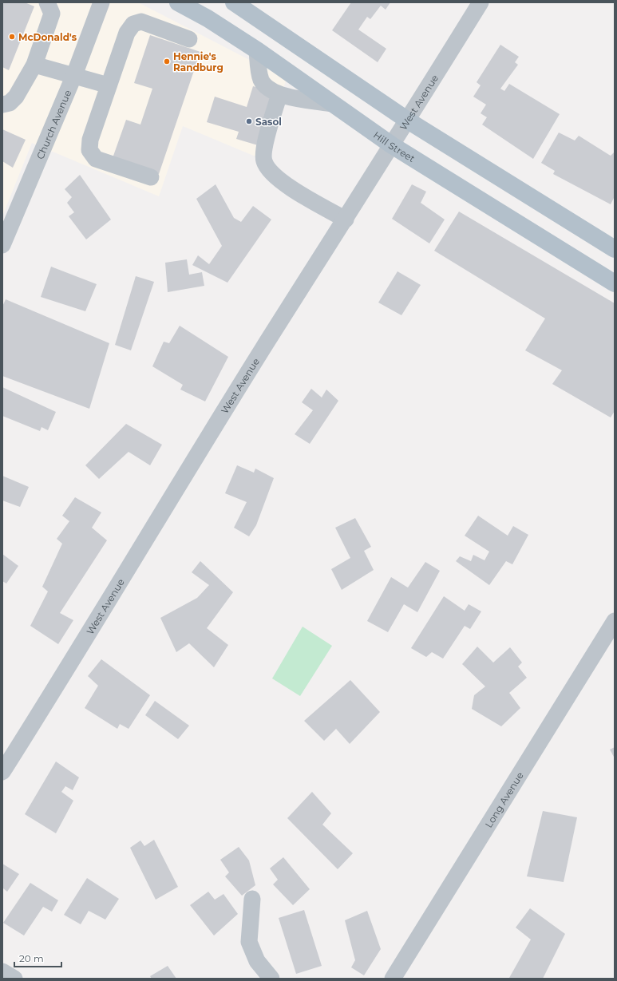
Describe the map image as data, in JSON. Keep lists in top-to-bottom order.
{
  "streets": {
    "main road": ["Hill Street"],
    "street": ["West Avenue", "Church Avenue", "Long Avenue"]
  },
  "crossings": [
    ["West Avenue", "Hill Street"]
  ],
  "places": ["McDonald's", "Hennie's Randburg", "Sasol"],
  "scale_bar": "20 m"
}
